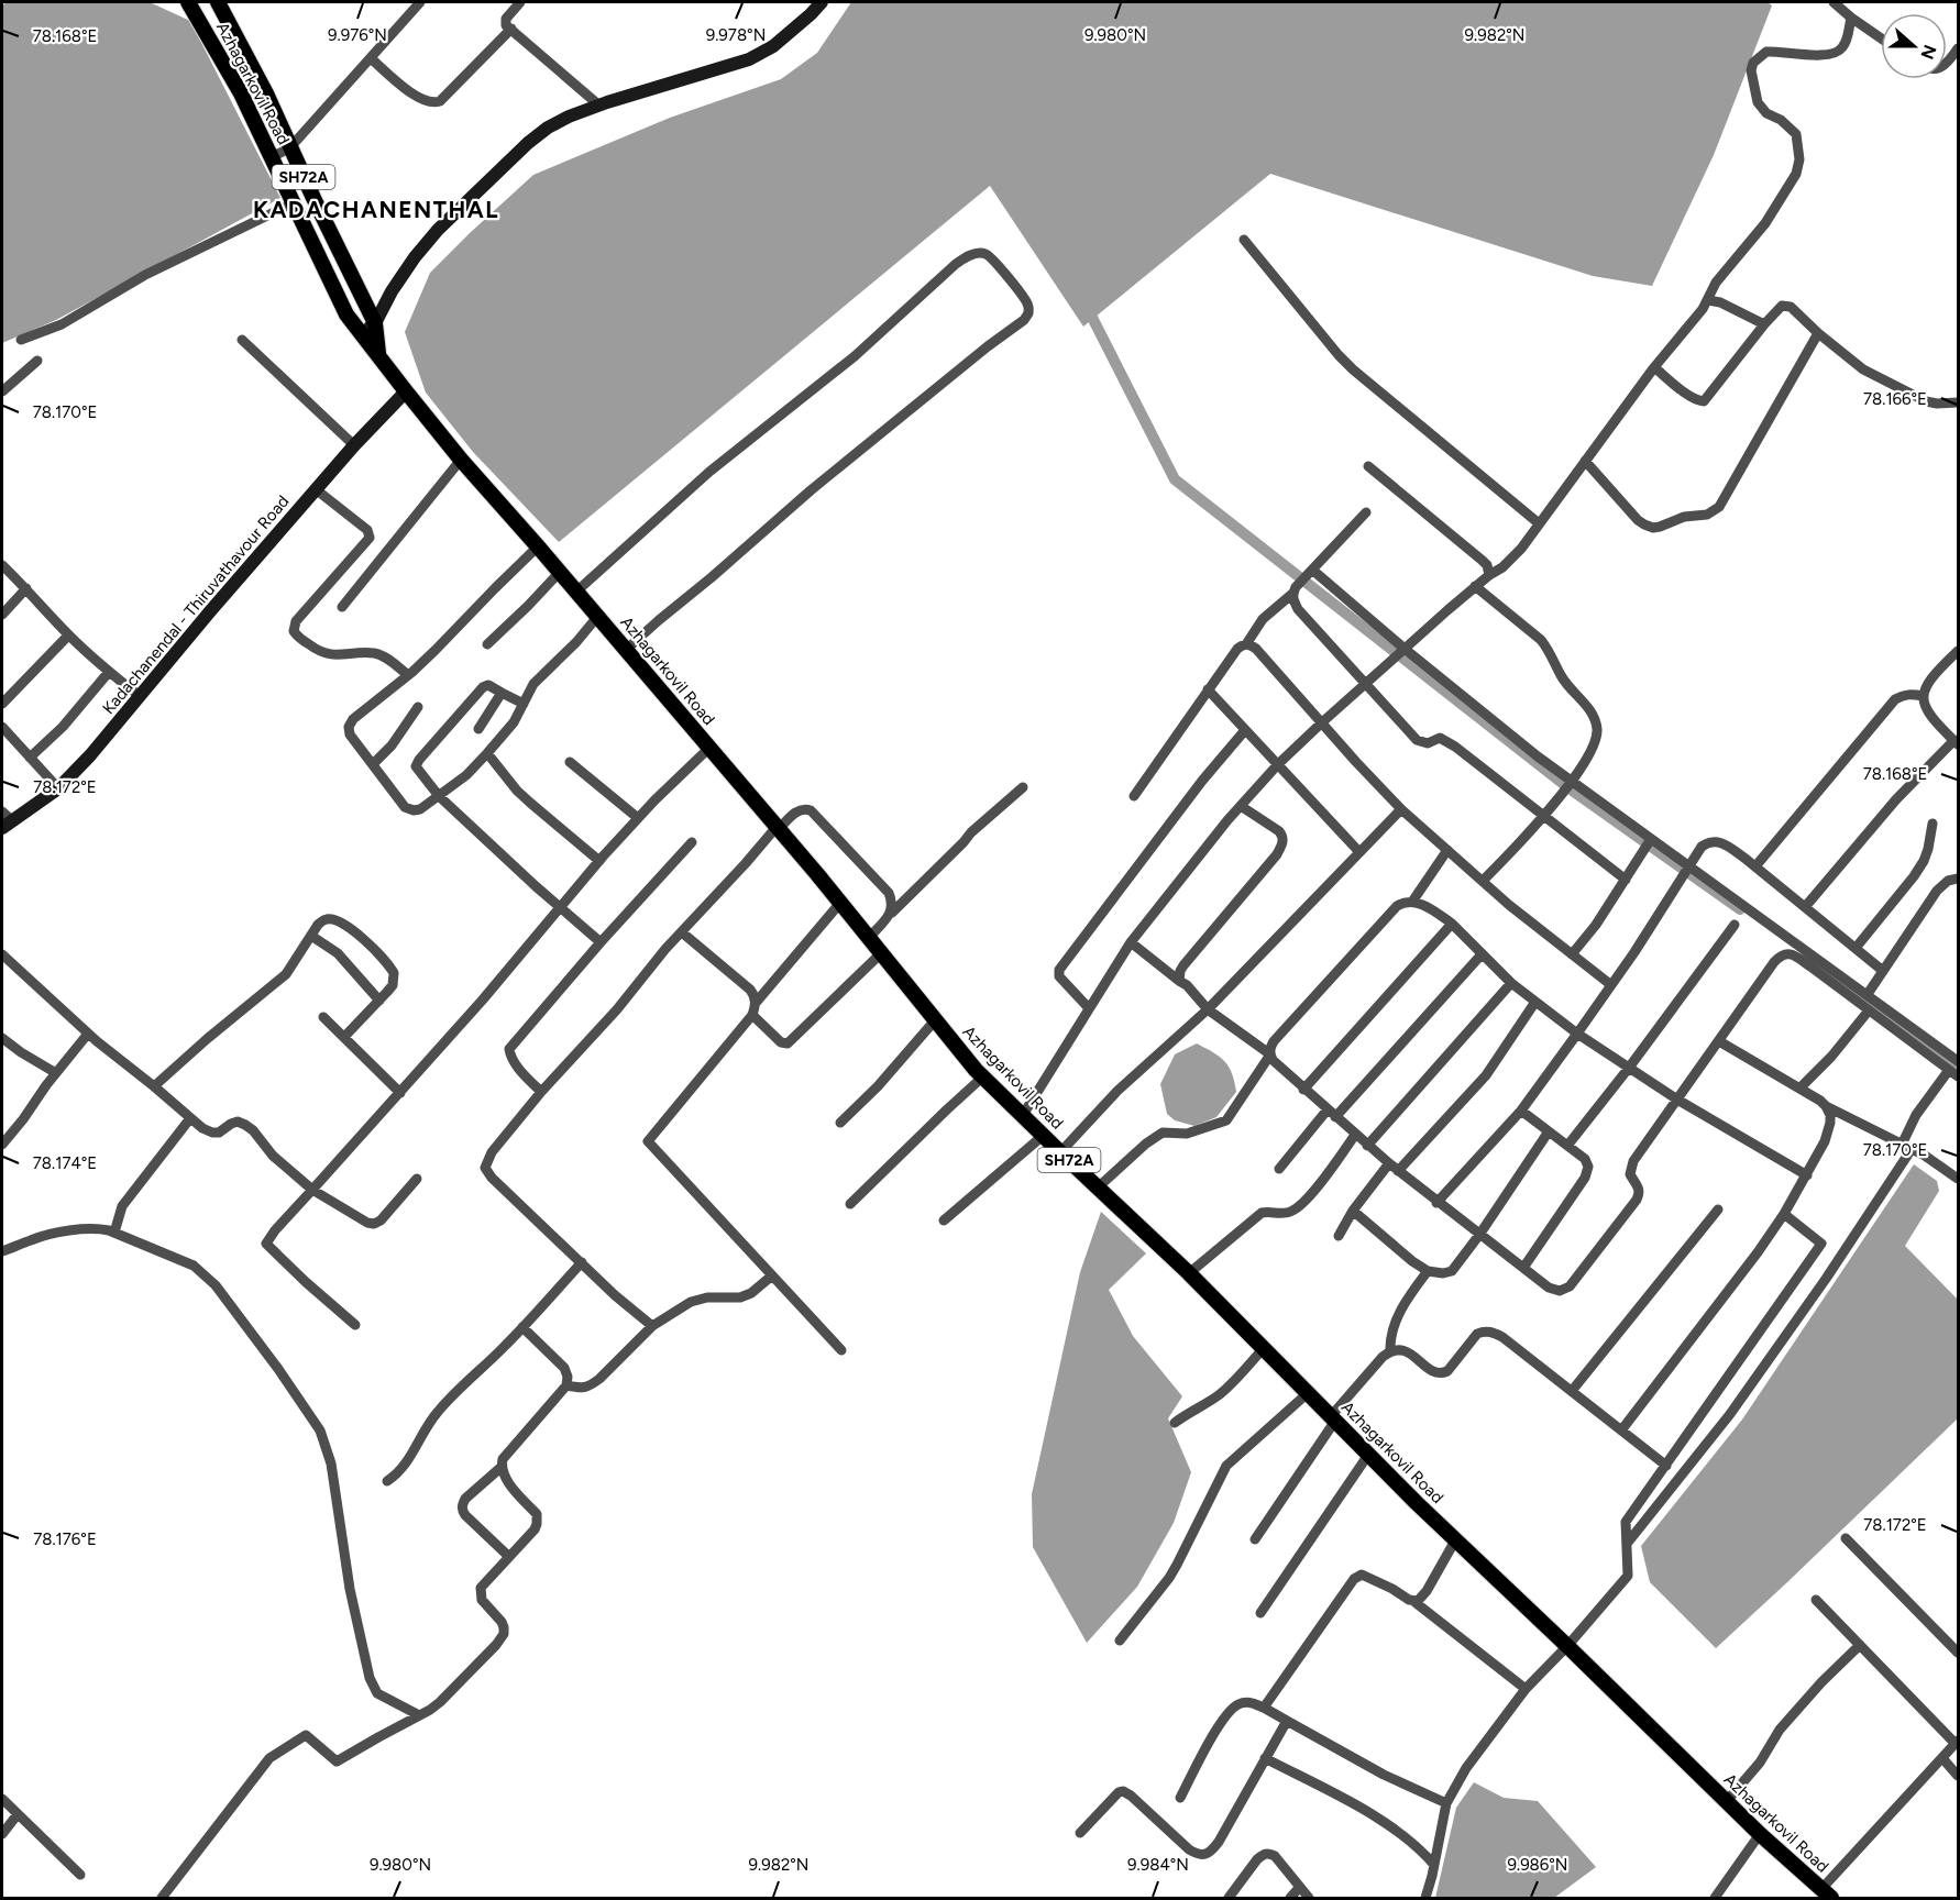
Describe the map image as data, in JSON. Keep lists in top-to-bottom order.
{
  "streets": {
    "main road": ["Azhagarkovil Road", "SH72A", "Kadachanendal - Thiruvathavour Road"]
  },
  "crossings": [
    ["Azhagarkovil Road", "Kadachanendal - Thiruvathavour Road"]
  ],
  "districts": ["KADACHANENTHAL"],
  "north": "right",
  "coordinates": [
    "9.976°N",
    "9.978°N",
    "9.980°N",
    "9.982°N",
    "78.168°E",
    "78.166°E",
    "78.170°E",
    "78.172°E",
    "78.174°E",
    "78.176°E",
    "9.984°N",
    "9.986°N"
  ]
}
